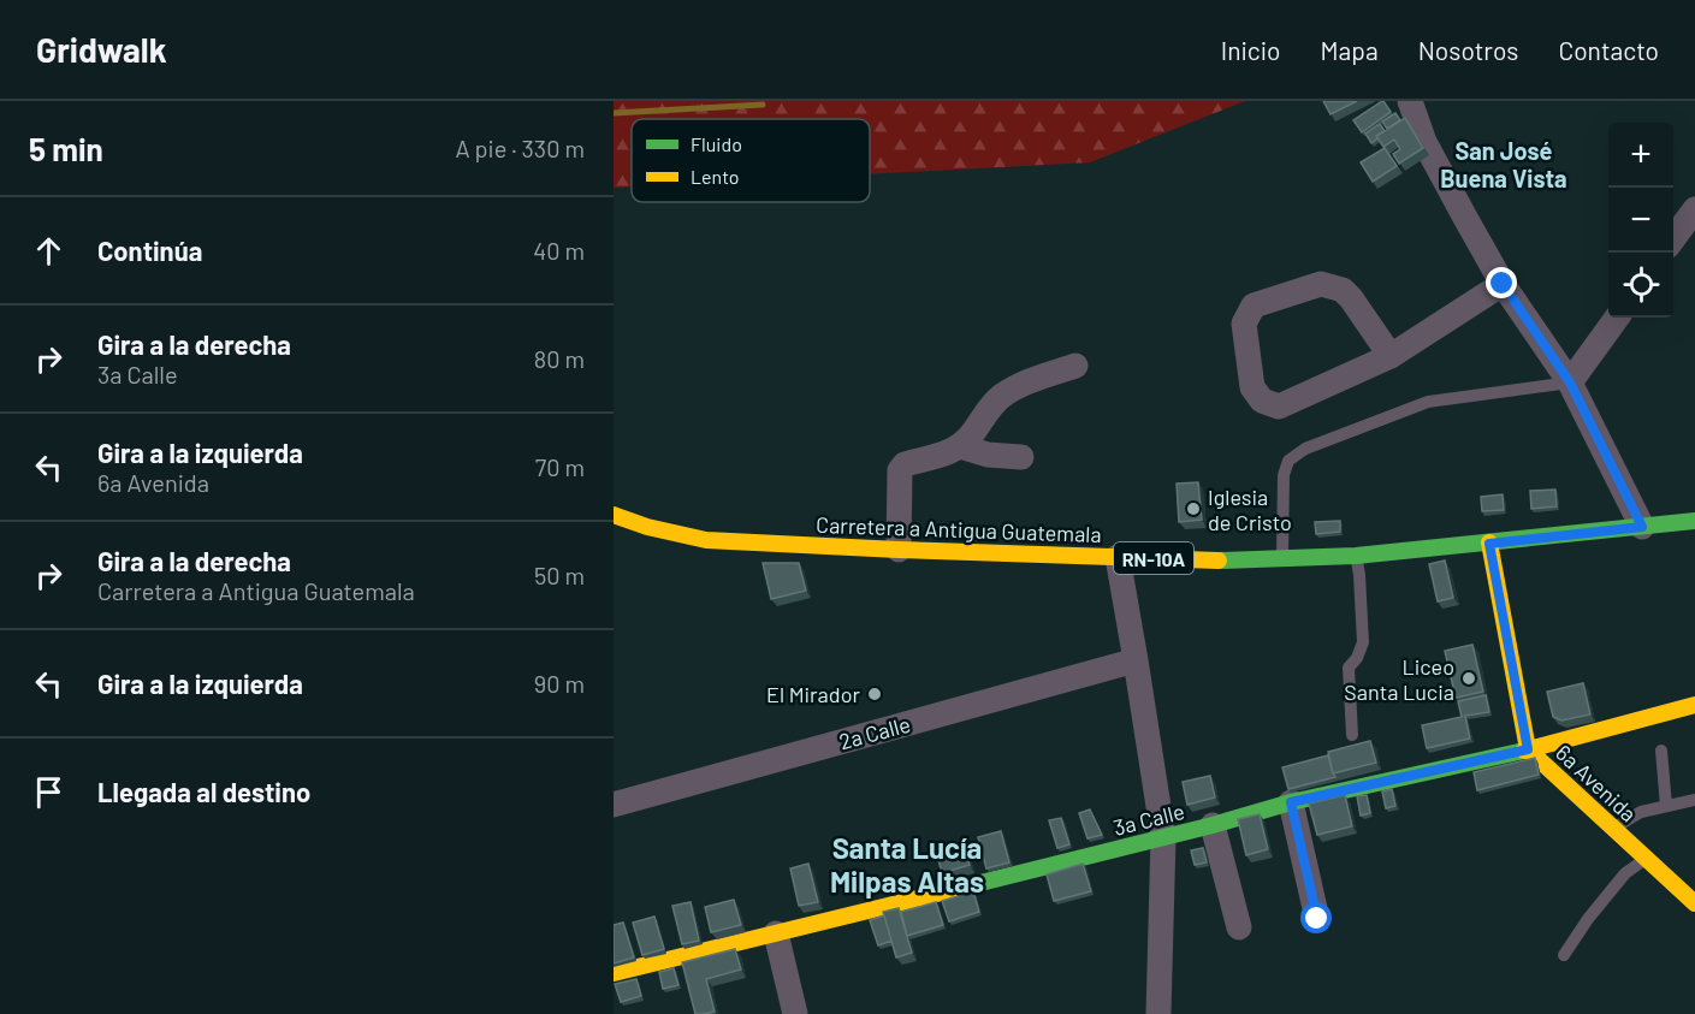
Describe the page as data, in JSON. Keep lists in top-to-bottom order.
{
  "streets": {
    "street": [
      "Carretera a Antigua Guatemala",
      "RN-10A",
      "2a Calle",
      "6a Avenida",
      "3a Calle"
    ]
  },
  "crossings": [
    ["Carretera a Antigua Guatemala", "6a Avenida"],
    ["6a Avenida", "3a Calle"]
  ],
  "districts": ["San José Buena Vista", "Santa Lucía Milpas Altas"],
  "places": ["Iglesia de Cristo", "Liceo Santa Lucia", "El Mirador"],
  "legend": ["Fluido", "Lento"],
  "page": {
    "header": "Gridwalk",
    "nav": [
      "Inicio",
      "Mapa",
      "Nosotros",
      "Contacto"
    ],
    "heading": ["5 min", "A pie · 330 m"],
    "map_buttons": ["+", "−"],
    "list": [
      ["Continúa", "40 m"],
      ["Gira a la derecha", "3a Calle", "80 m"],
      ["Gira a la izquierda", "6a Avenida", "70 m"],
      ["Gira a la derecha", "Carretera a Antigua Guatemala", "50 m"],
      ["Gira a la izquierda", "90 m"],
      "Llegada al destino"
    ]
  }
}
